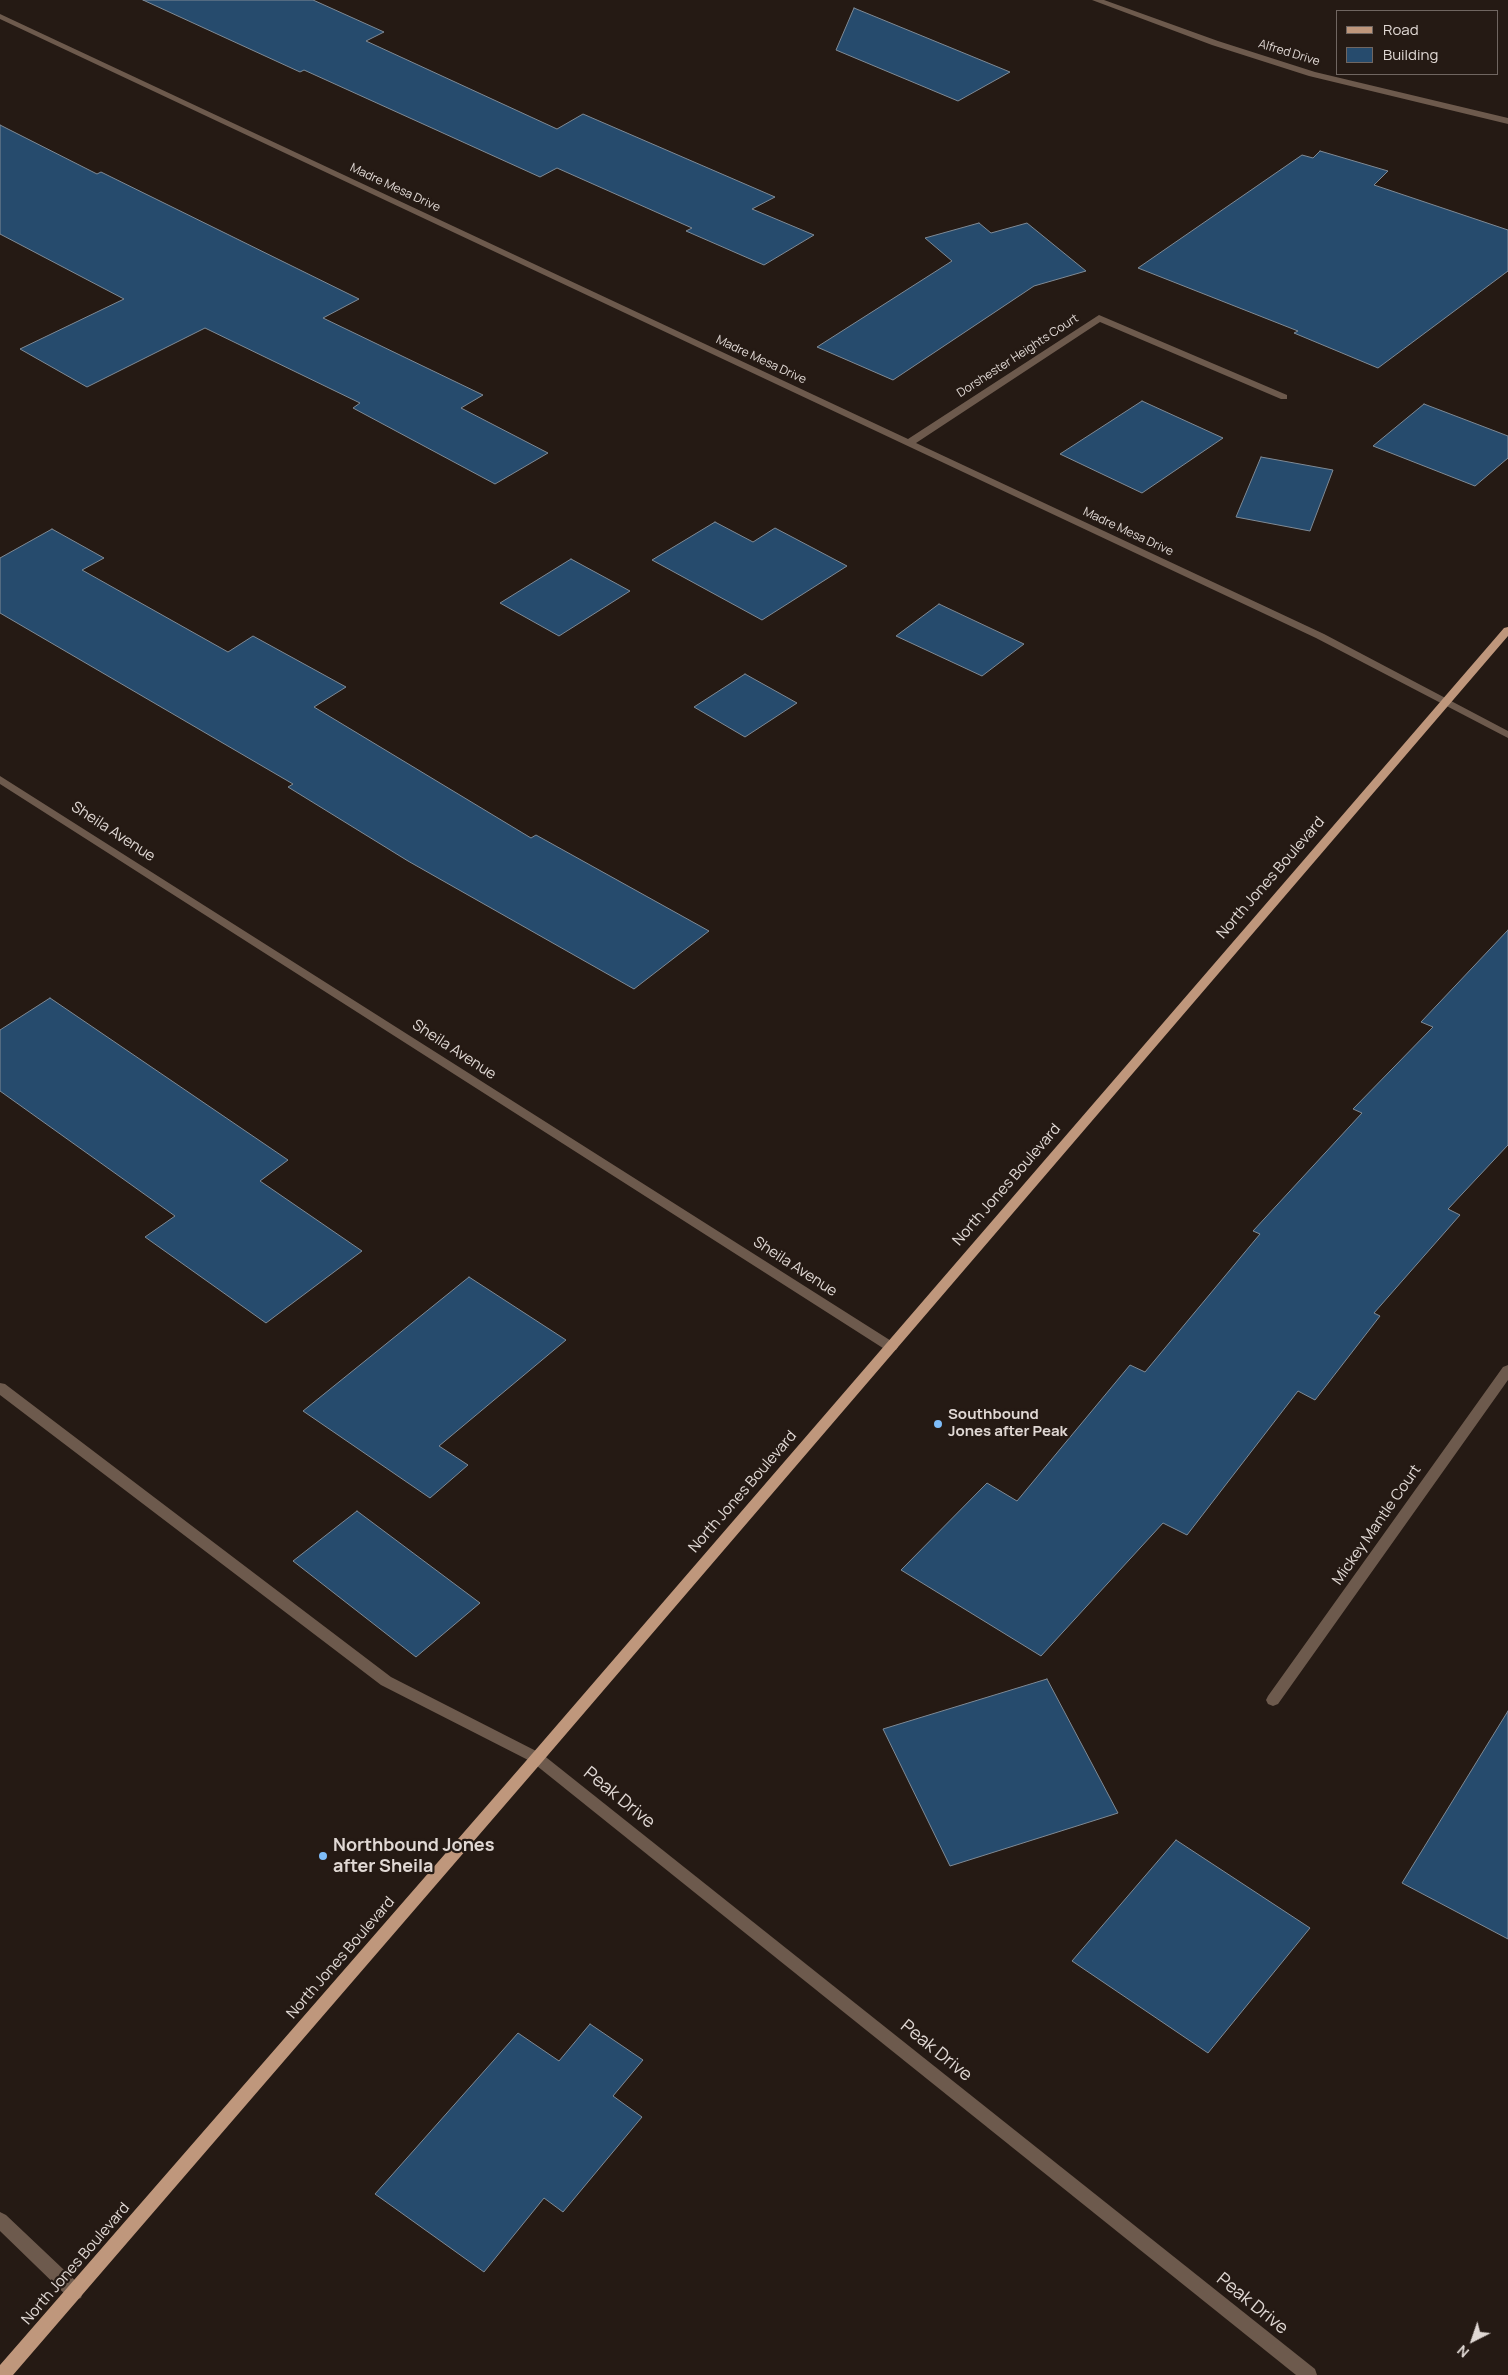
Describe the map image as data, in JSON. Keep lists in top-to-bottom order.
{
  "streets": {
    "main road": ["North Jones Boulevard"],
    "street": [
      "Alfred Drive",
      "Madre Mesa Drive",
      "Dorshester Heights Court",
      "Sheila Avenue",
      "Mickey Mantle Court",
      "Peak Drive"
    ]
  },
  "crossings": [
    ["Madre Mesa Drive", "Dorshester Heights Court"],
    ["Madre Mesa Drive", "North Jones Boulevard"],
    ["Sheila Avenue", "North Jones Boulevard"],
    ["North Jones Boulevard", "Peak Drive"]
  ],
  "places": ["Southbound Jones after Peak", "Northbound Jones after Sheila"],
  "legend": ["Road", "Building"],
  "north": "bottom left"
}
